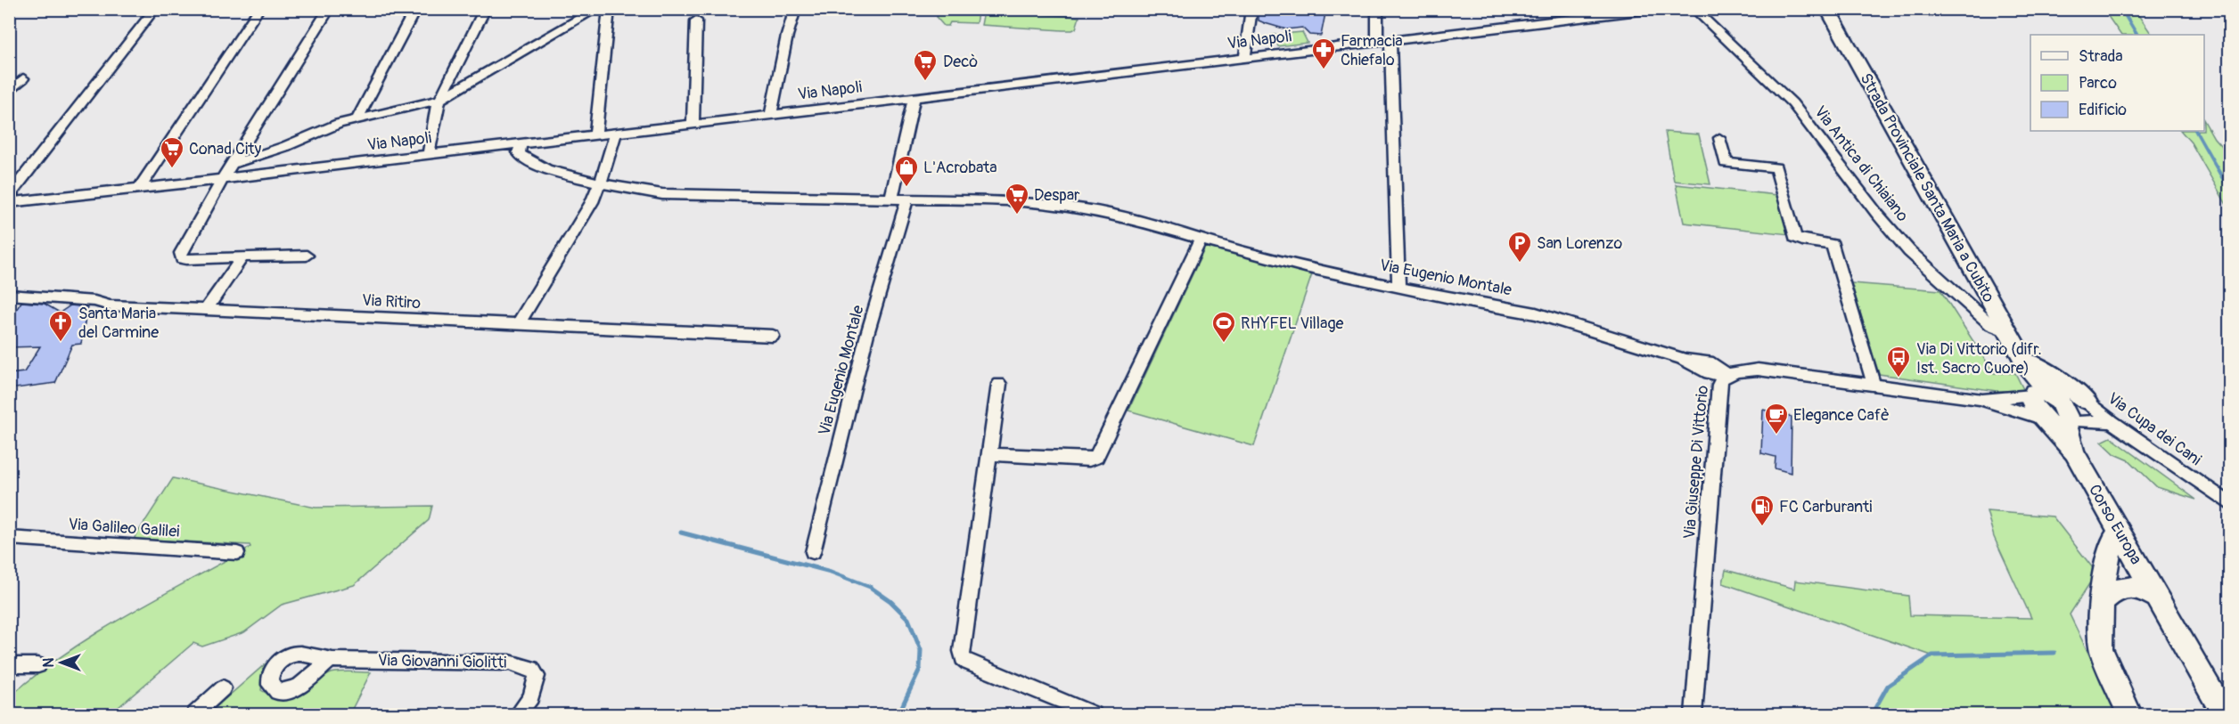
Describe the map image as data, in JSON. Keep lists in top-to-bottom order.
{
  "streets": {
    "main road": ["Strada Provinciale Santa Maria a Cubito", "Corso Europa"],
    "street": [
      "Via Napoli",
      "Via Antica di Chiaiano",
      "Via Eugenio Montale",
      "Via Ritiro",
      "Via Cupa dei Cani",
      "Via Giuseppe Di Vittorio",
      "Via Galileo Galilei",
      "Via Giovanni Giolitti"
    ]
  },
  "crossings": [
    ["Via Napoli", "Via Eugenio Montale"],
    ["Via Antica di Chiaiano", "Strada Provinciale Santa Maria a Cubito"],
    ["Strada Provinciale Santa Maria a Cubito", "Via Cupa dei Cani"],
    ["Strada Provinciale Santa Maria a Cubito", "Via Giuseppe Di Vittorio"],
    ["Strada Provinciale Santa Maria a Cubito", "Corso Europa"],
    ["Via Eugenio Montale", "Via Giuseppe Di Vittorio"],
    ["Via Cupa dei Cani", "Via Giuseppe Di Vittorio"],
    ["Via Giuseppe Di Vittorio", "Corso Europa"]
  ],
  "places": {
    "pharmacy": ["Farmacia Chiefalo"],
    "supermarket": ["Decò", "Conad City", "Despar"],
    "shop": ["L'Acrobata"],
    "parking": ["San Lorenzo"],
    "church": ["Santa Maria del Carmine"],
    "sports": ["RHYFEL Village"],
    "bus stop": ["Via Di Vittorio (difr. Ist. Sacro Cuore)"],
    "cafe": ["Elegance Cafè"],
    "fuel station": ["FC Carburanti"]
  },
  "legend": ["Strada", "Parco", "Edificio"],
  "north": "left"
}
